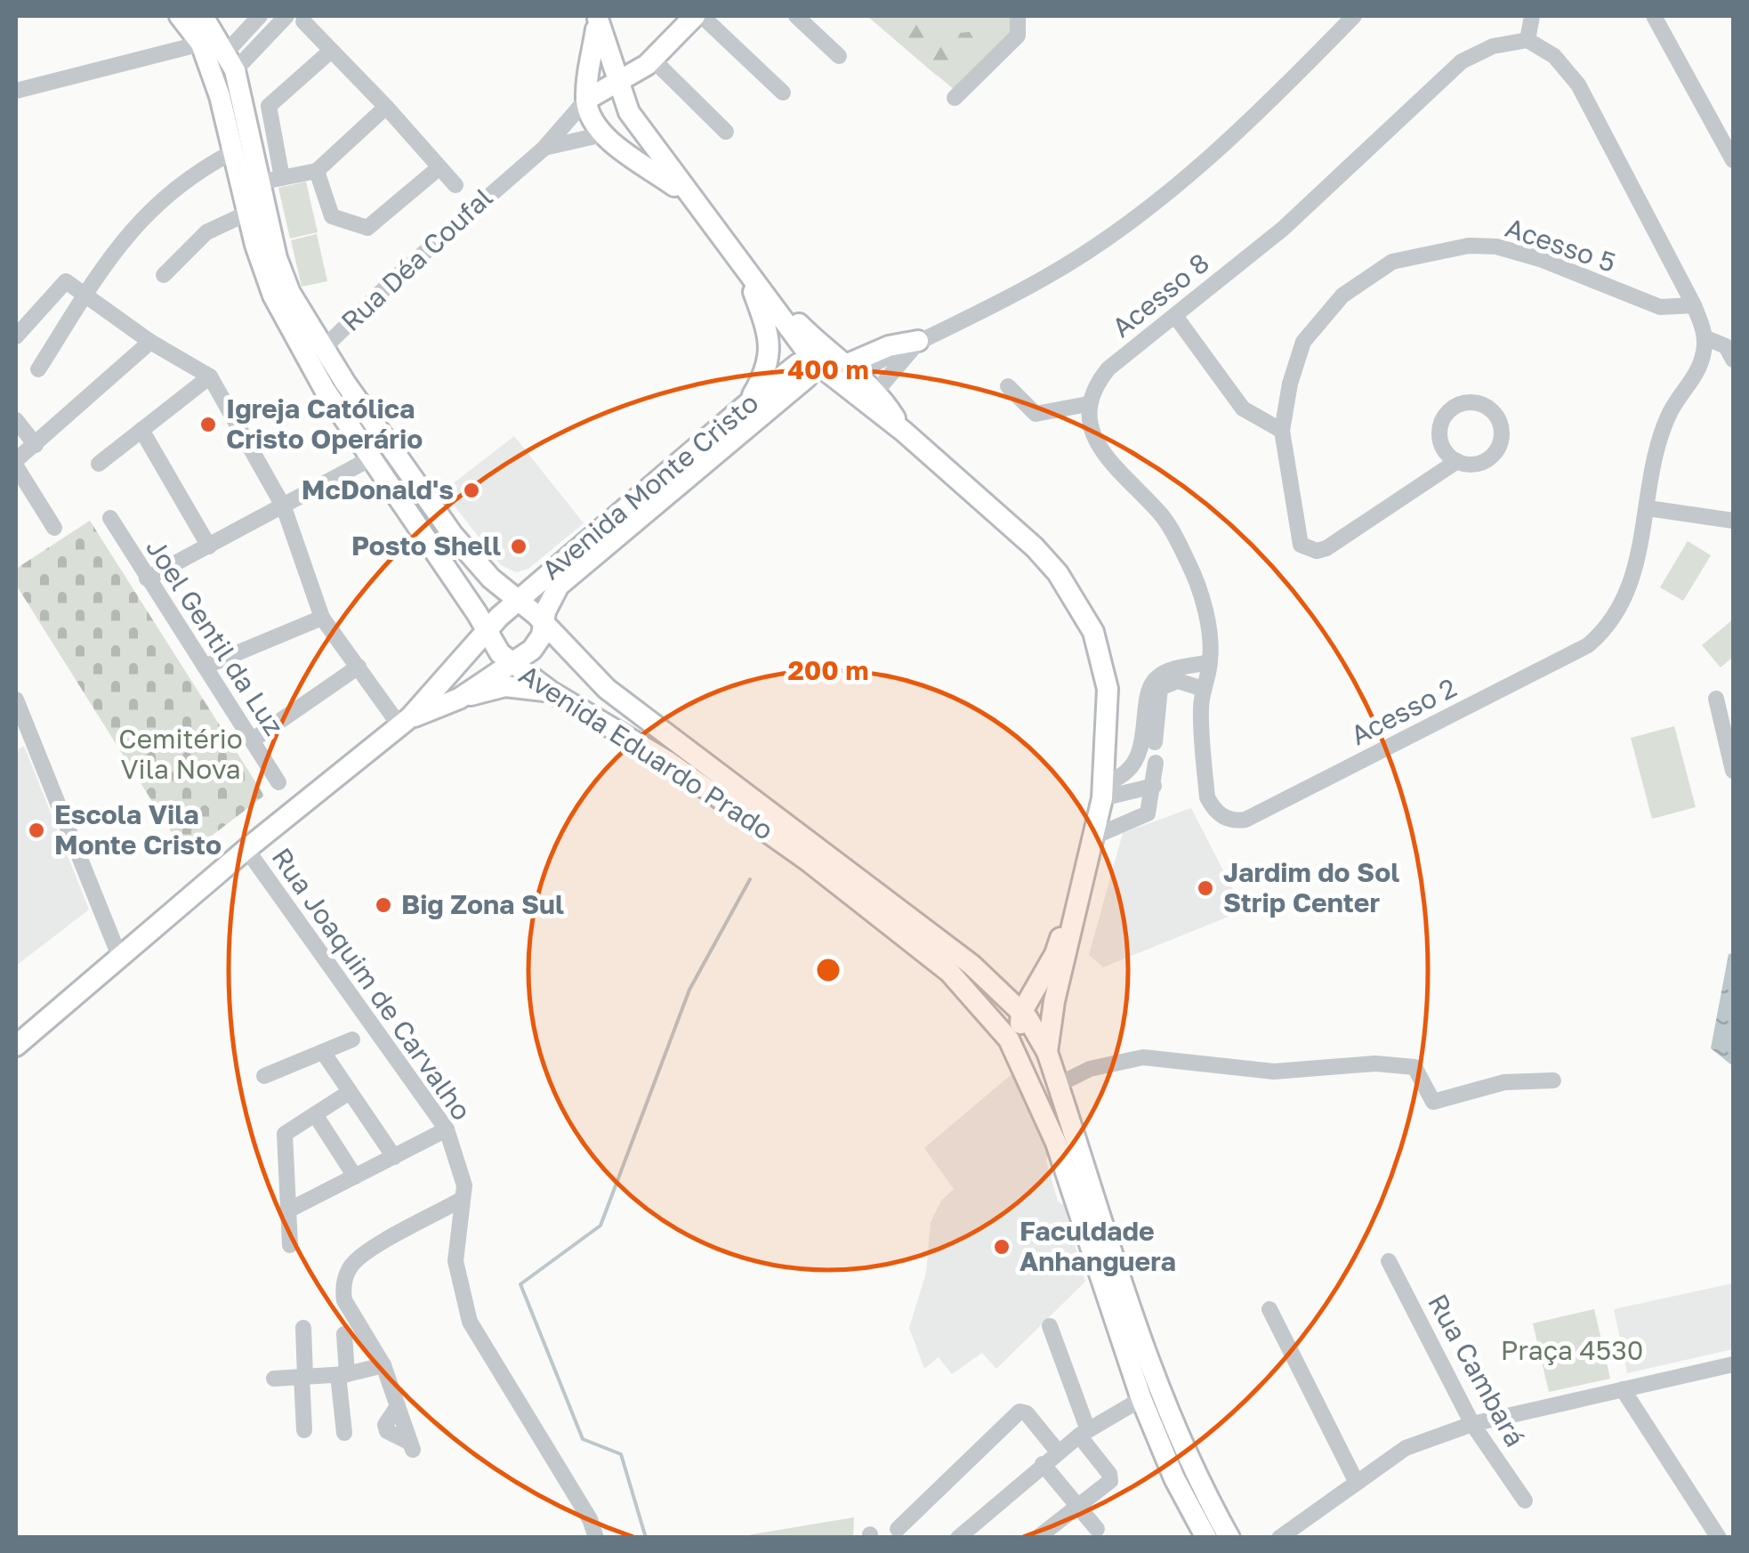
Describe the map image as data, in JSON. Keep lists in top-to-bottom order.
{
  "streets": {
    "main road": ["Rua Déa Coufal", "Avenida Monte Cristo", "Avenida Eduardo Prado"],
    "street": [
      "Acesso 5",
      "Acesso 8",
      "Joel Gentil da Luz",
      "Acesso 2",
      "Rua Joaquim de Carvalho",
      "Rua Cambará"
    ]
  },
  "crossings": [
    ["Acesso 5", "Acesso 8"],
    ["Rua Déa Coufal", "Avenida Eduardo Prado"],
    ["Avenida Monte Cristo", "Avenida Eduardo Prado"],
    ["Avenida Monte Cristo", "Rua Joaquim de Carvalho"]
  ],
  "parks": ["Cemitério Vila Nova", "Praça 4530"],
  "places": [
    "Igreja Católica Cristo Operário",
    "McDonald's",
    "Posto Shell",
    "Escola Vila Monte Cristo",
    "Jardim do Sol Strip Center",
    "Big Zona Sul",
    "Faculdade Anhanguera"
  ],
  "rings": ["400 m", "200 m"]
}
